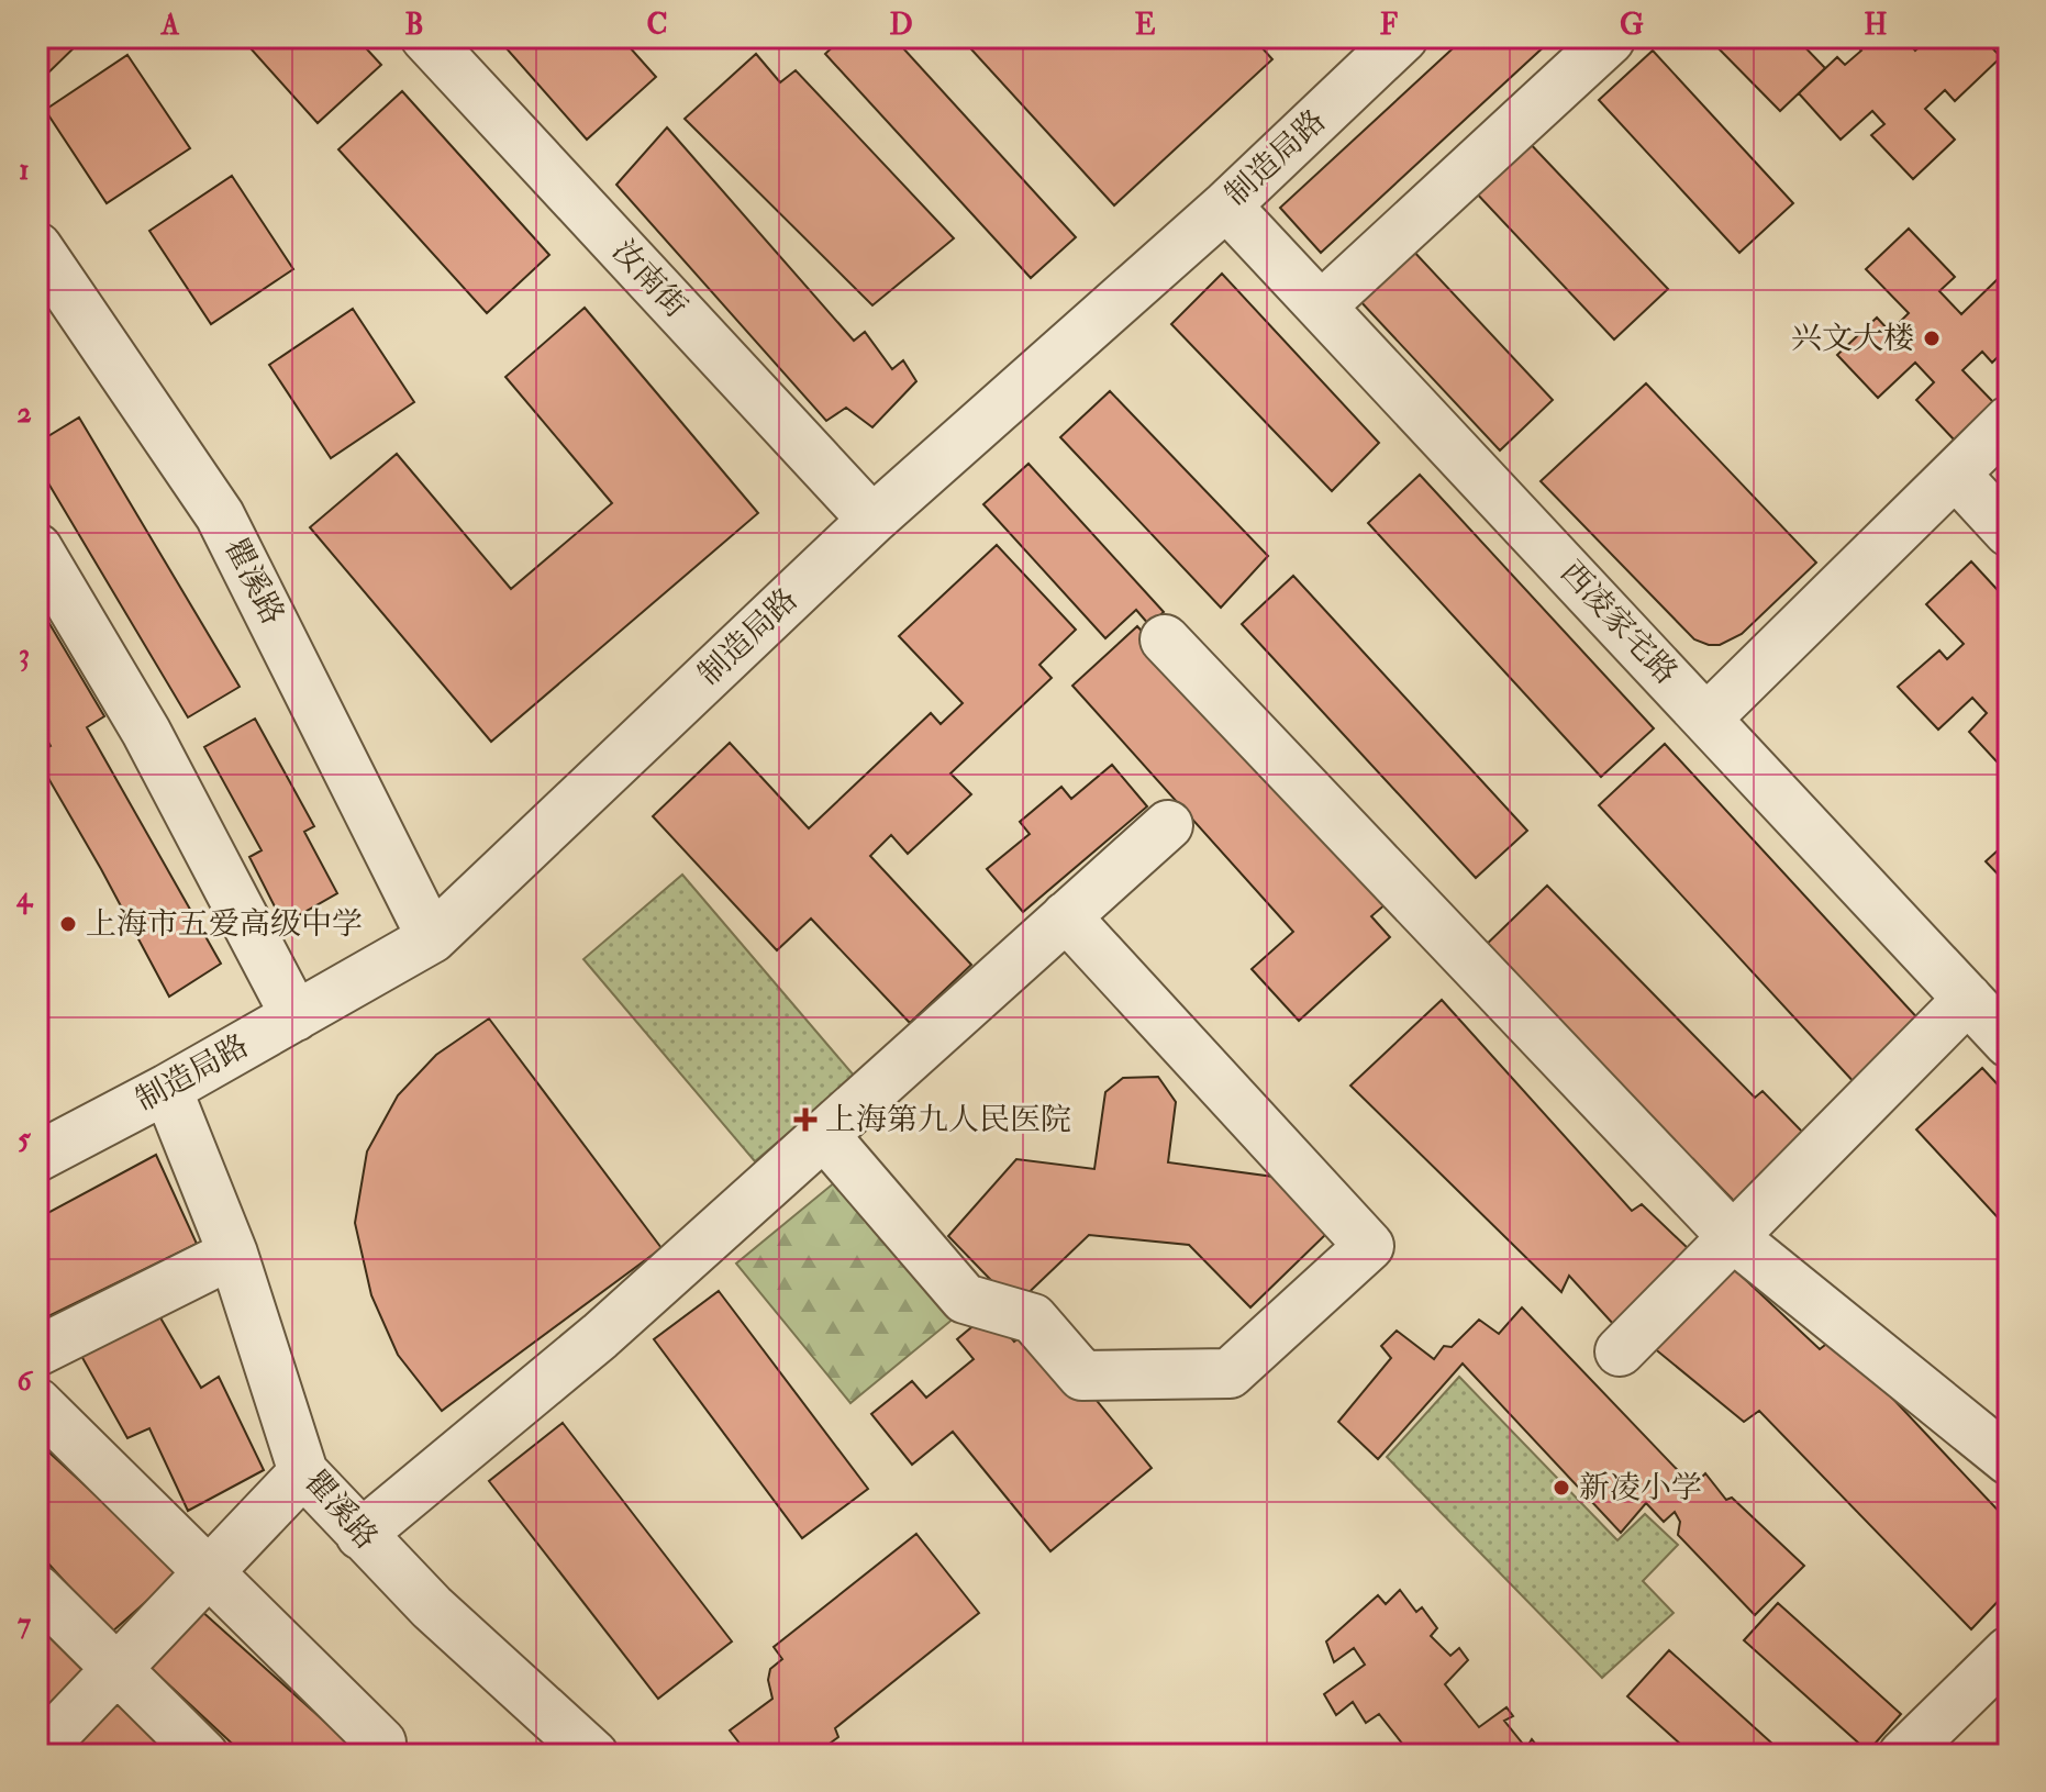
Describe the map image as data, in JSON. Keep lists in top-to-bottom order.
{
  "streets": {
    "street": [
      "制造局路",
      "汝南街",
      "瞿溪路",
      "西凌家宅路"
    ]
  },
  "crossings": [
    ["制造局路", "汝南街"],
    ["制造局路", "瞿溪路"],
    ["制造局路", "西凌家宅路"]
  ],
  "places": {
    "other": ["兴文大楼", "上海市五爱高级中学", "新凌小学"],
    "health": ["上海第九人民医院"]
  },
  "grid": {
    "columns": [
      "A",
      "B",
      "C",
      "D",
      "E",
      "F",
      "G",
      "H"
    ],
    "rows": [
      "1",
      "2",
      "3",
      "4",
      "5",
      "6",
      "7"
    ]
  }
}
